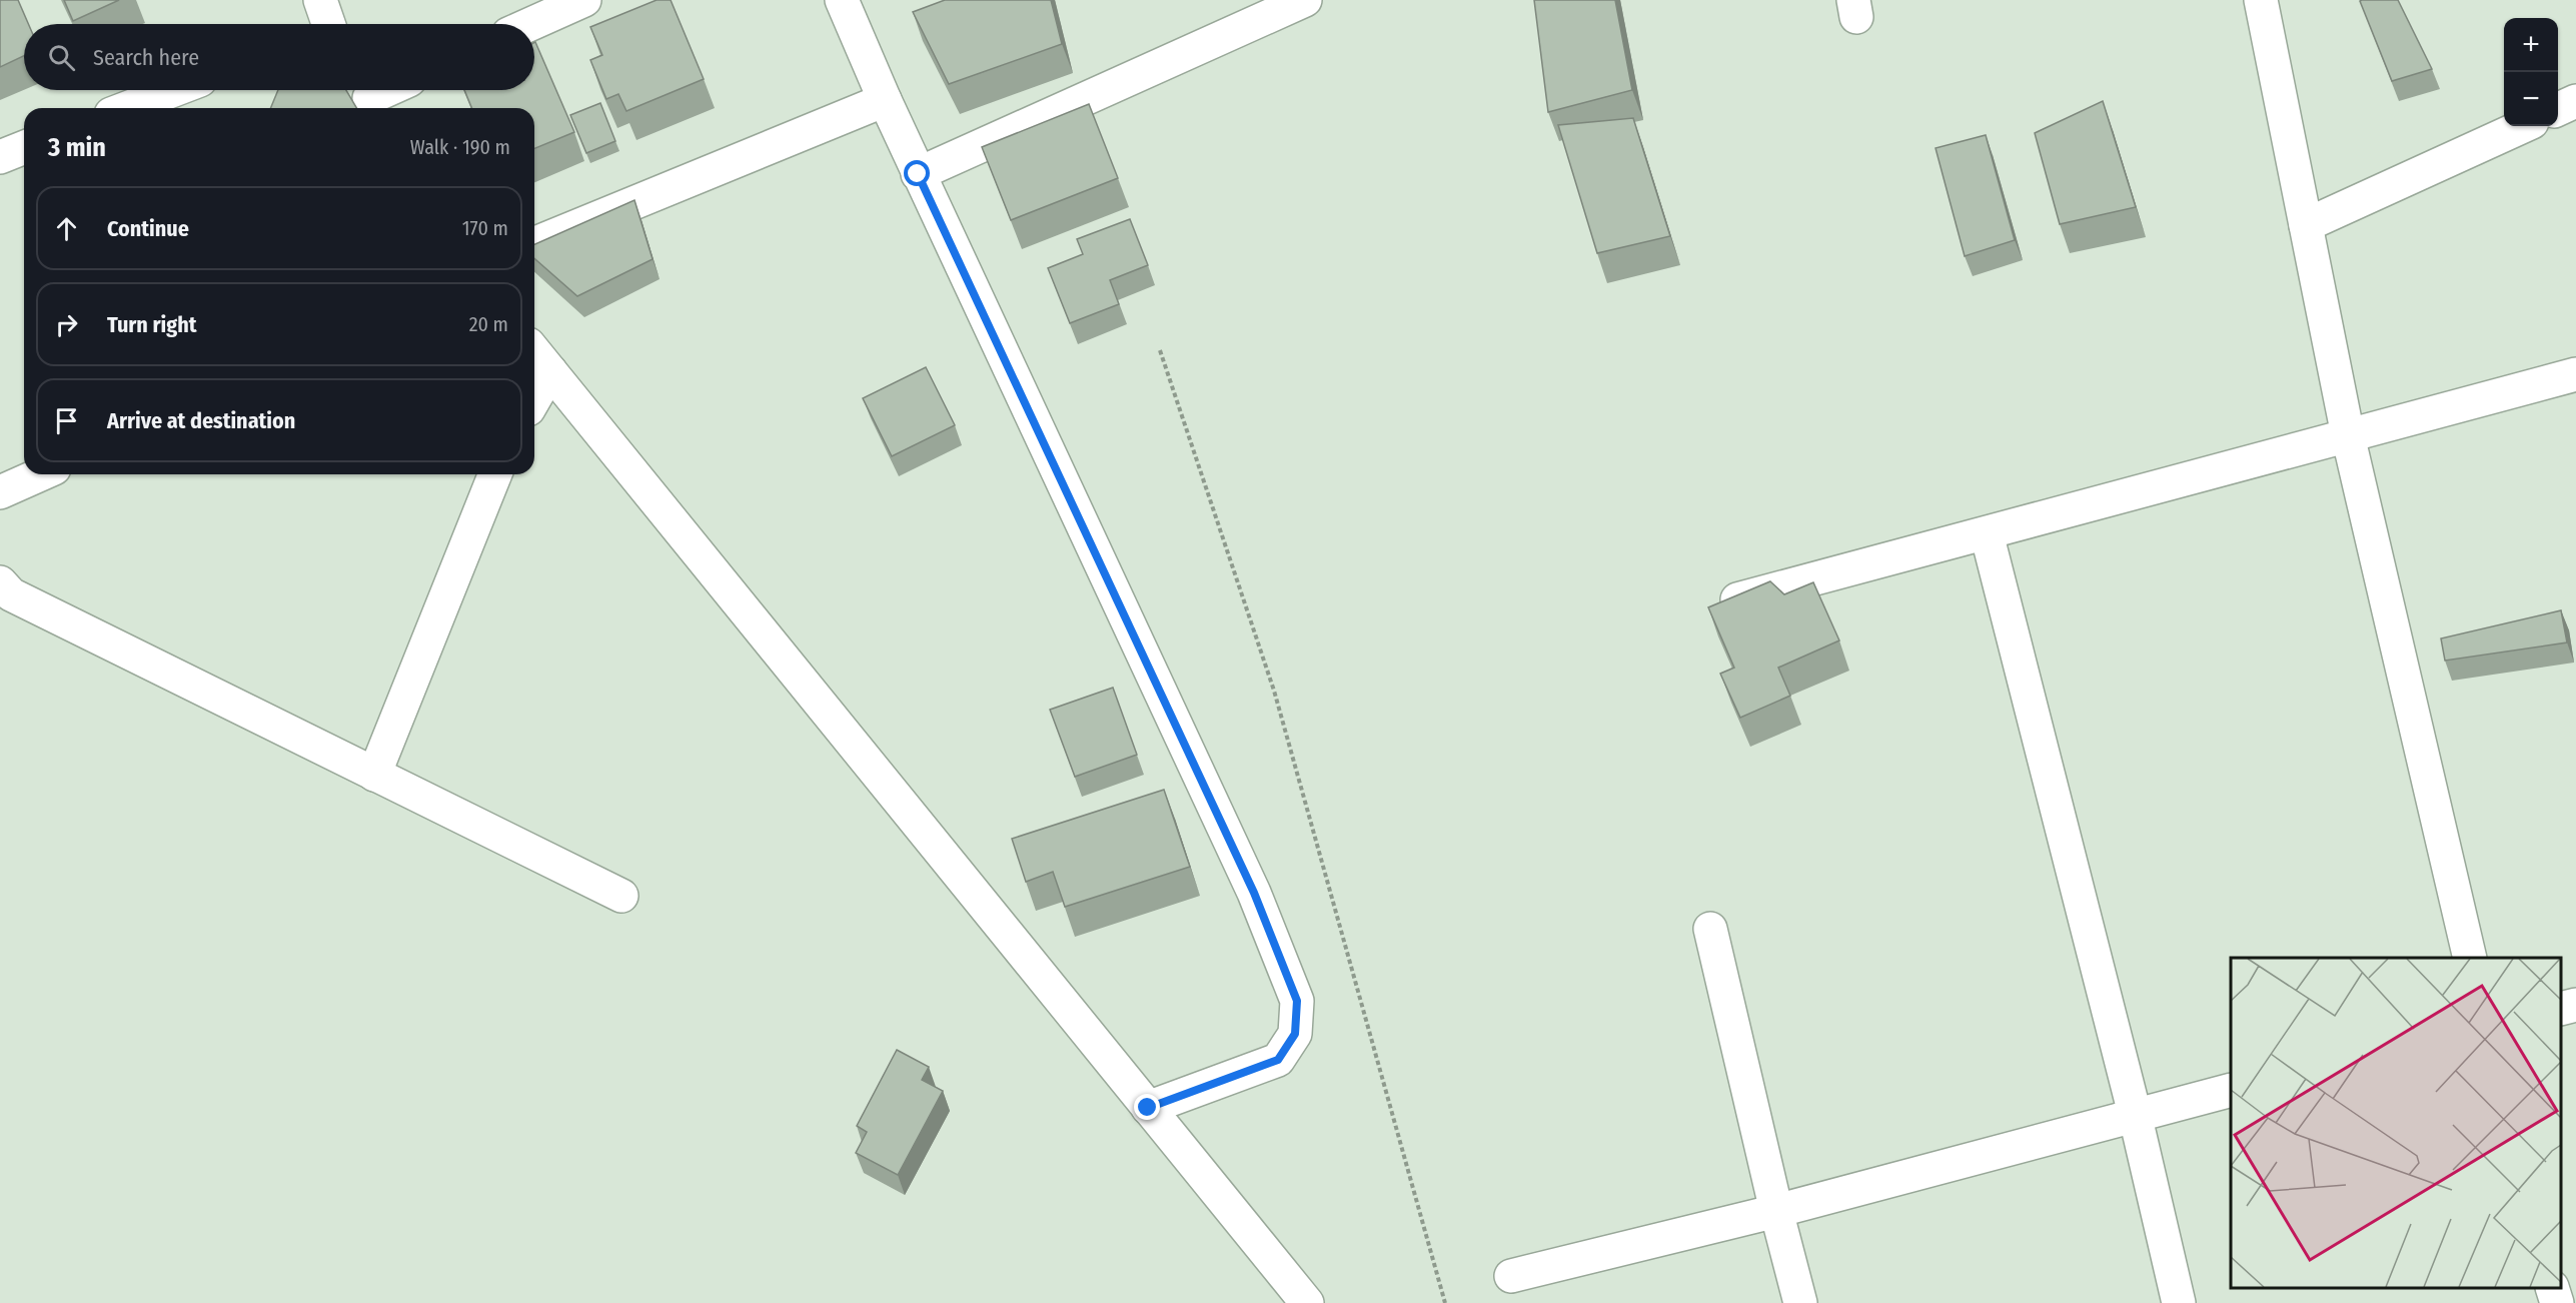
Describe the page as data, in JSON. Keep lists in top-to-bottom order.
{
  "page": {
    "map_buttons": ["+", "−"],
    "search": "Search here",
    "heading": ["3 min", "Walk · 190 m"],
    "list": [
      ["Continue", "170 m"],
      ["Turn right", "20 m"],
      "Arrive at destination"
    ]
  }
}
